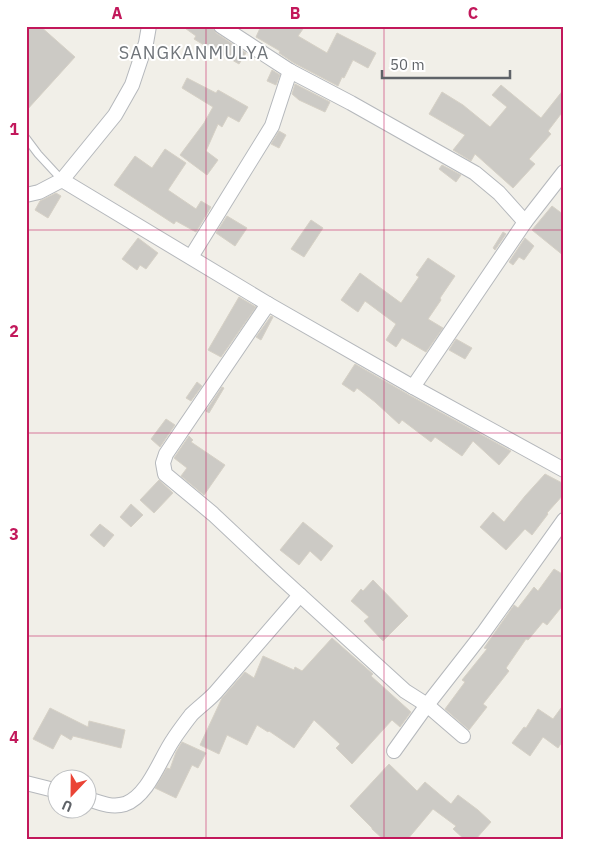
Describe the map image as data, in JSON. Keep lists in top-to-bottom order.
{
  "districts": ["SANGKANMULYA"],
  "scale_bar": "50 m",
  "north": "bottom",
  "grid": {
    "columns": ["A", "B", "C"],
    "rows": [
      "1",
      "2",
      "3",
      "4"
    ]
  }
}
